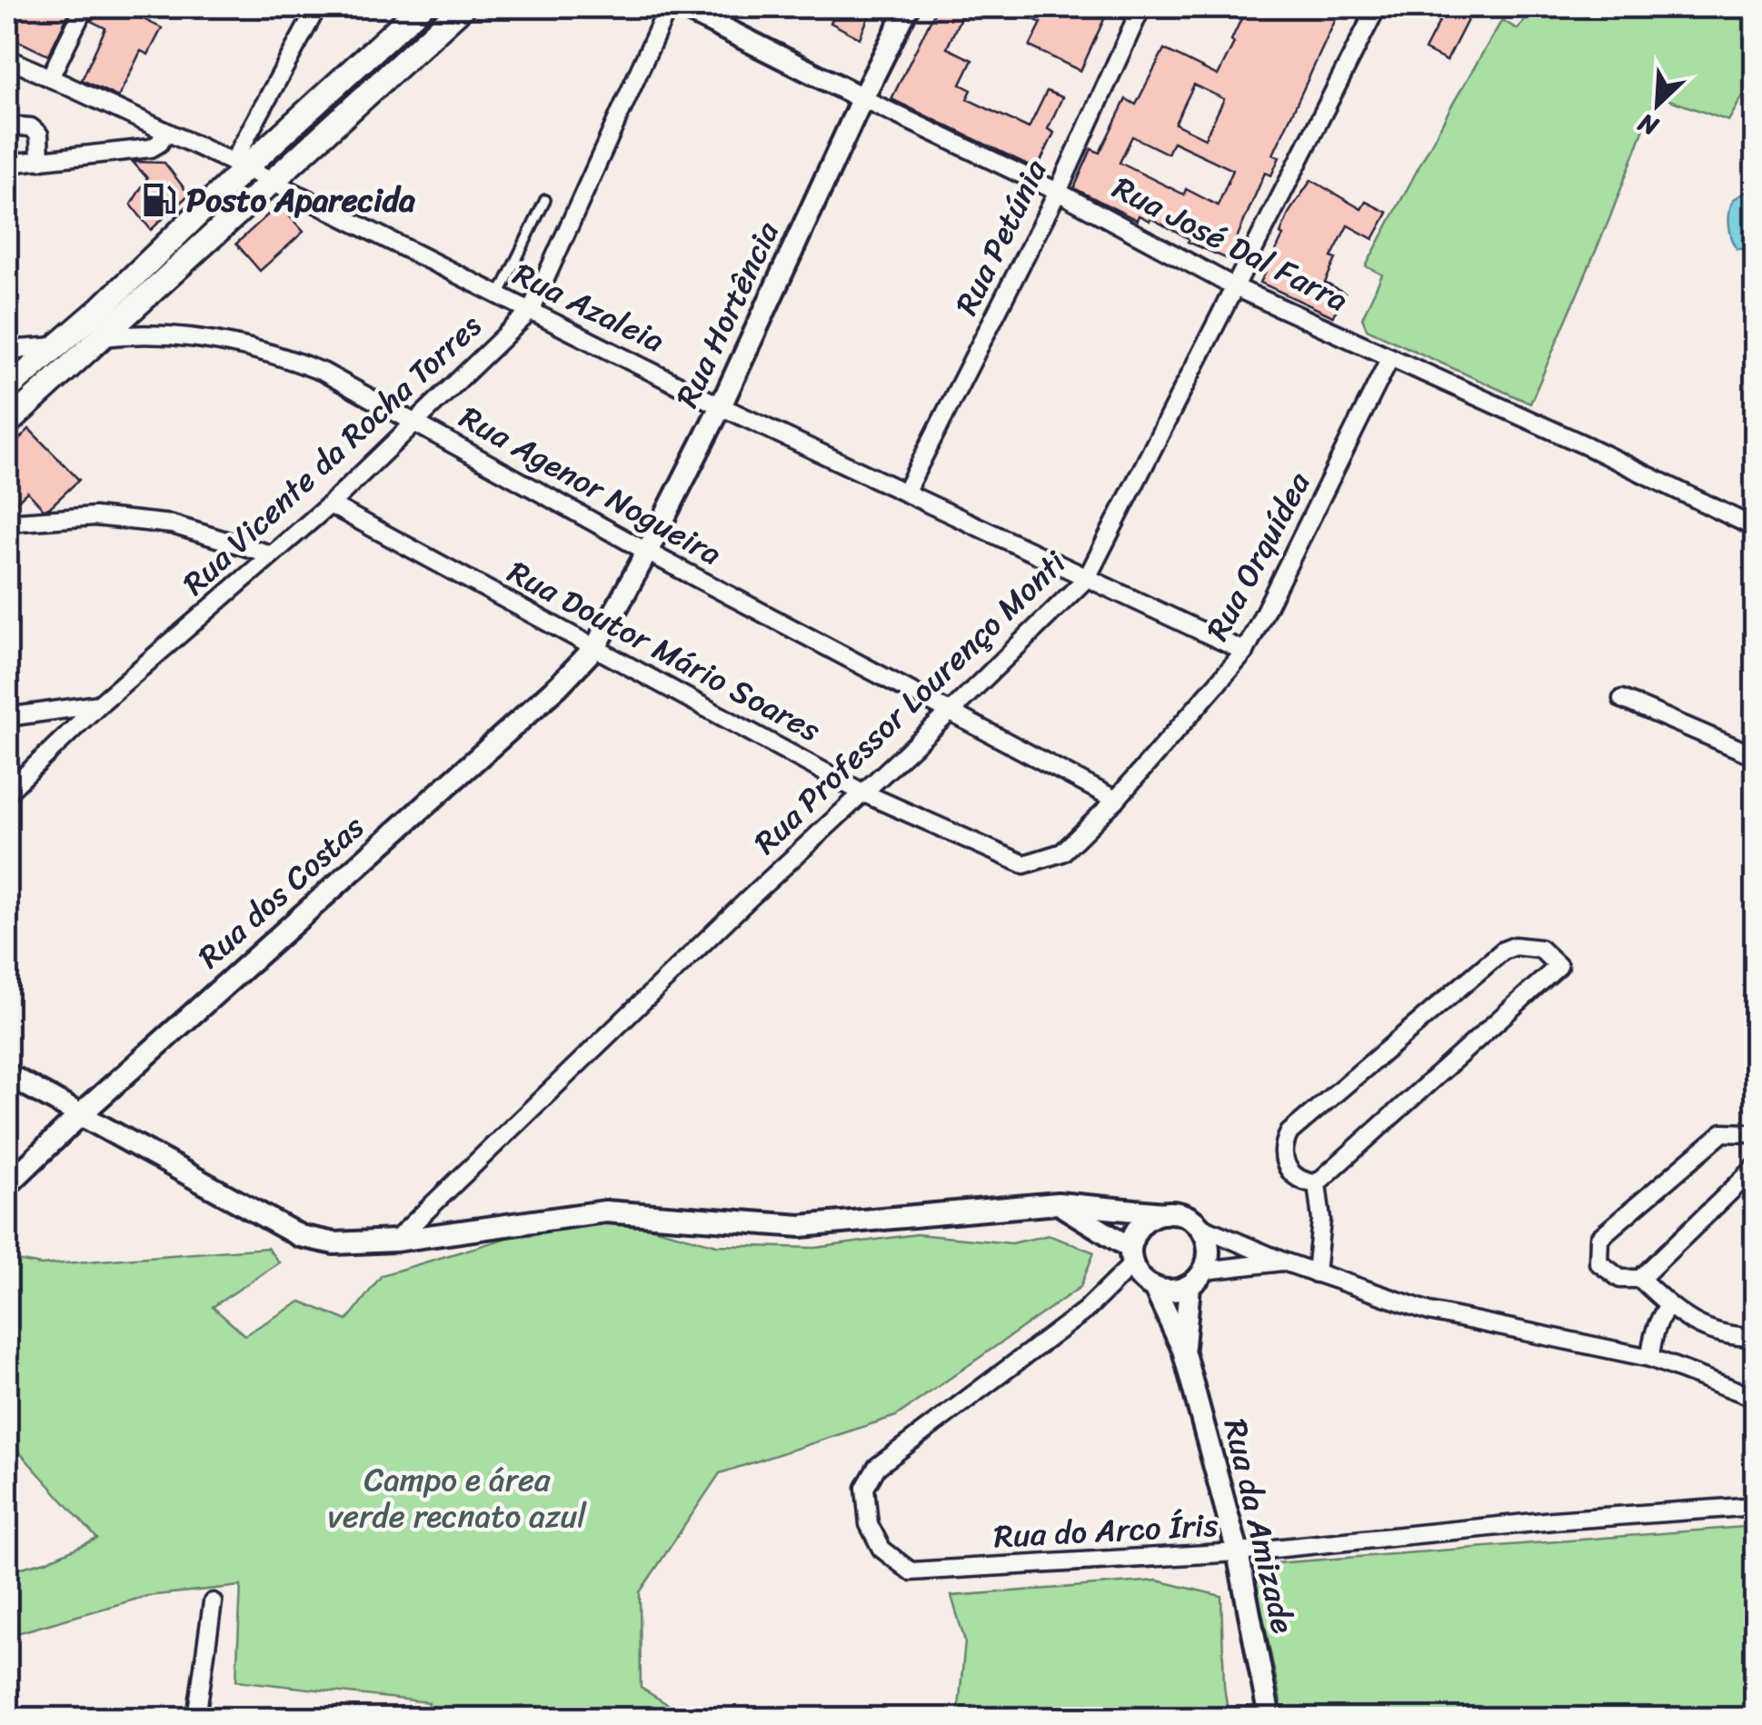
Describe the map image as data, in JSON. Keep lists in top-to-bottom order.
{
  "streets": {
    "street": [
      "Rua Petúnia",
      "Rua José Dal Farra",
      "Rua Azaleia",
      "Rua Hortência",
      "Rua Vicente da Rocha Torres",
      "Rua Agenor Nogueira",
      "Rua Orquídea",
      "Rua Doutor Mário Soares",
      "Rua Professor Lourenço Monti",
      "Rua dos Costas",
      "Rua da Amizade",
      "Rua do Arco Íris"
    ]
  },
  "crossings": [
    ["Rua Petúnia", "Rua José Dal Farra"],
    ["Rua Petúnia", "Rua Azaleia"],
    ["Rua José Dal Farra", "Rua Hortência"],
    ["Rua José Dal Farra", "Rua Orquídea"],
    ["Rua José Dal Farra", "Rua Professor Lourenço Monti"],
    ["Rua Azaleia", "Rua Hortência"],
    ["Rua Azaleia", "Rua Vicente da Rocha Torres"],
    ["Rua Azaleia", "Rua Orquídea"],
    ["Rua Azaleia", "Rua Professor Lourenço Monti"],
    ["Rua Hortência", "Rua Agenor Nogueira"],
    ["Rua Hortência", "Rua Doutor Mário Soares"],
    ["Rua Hortência", "Rua dos Costas"],
    ["Rua Vicente da Rocha Torres", "Rua Agenor Nogueira"],
    ["Rua Vicente da Rocha Torres", "Rua Doutor Mário Soares"],
    ["Rua Agenor Nogueira", "Rua Orquídea"],
    ["Rua Agenor Nogueira", "Rua Professor Lourenço Monti"],
    ["Rua Orquídea", "Rua Doutor Mário Soares"],
    ["Rua Doutor Mário Soares", "Rua Professor Lourenço Monti"],
    ["Rua Doutor Mário Soares", "Rua dos Costas"],
    ["Rua da Amizade", "Rua do Arco Íris"]
  ],
  "parks": ["Campo e área verde recnato azul"],
  "places": {
    "fuel station": ["Posto Aparecida"]
  },
  "north": "bottom left"
}
